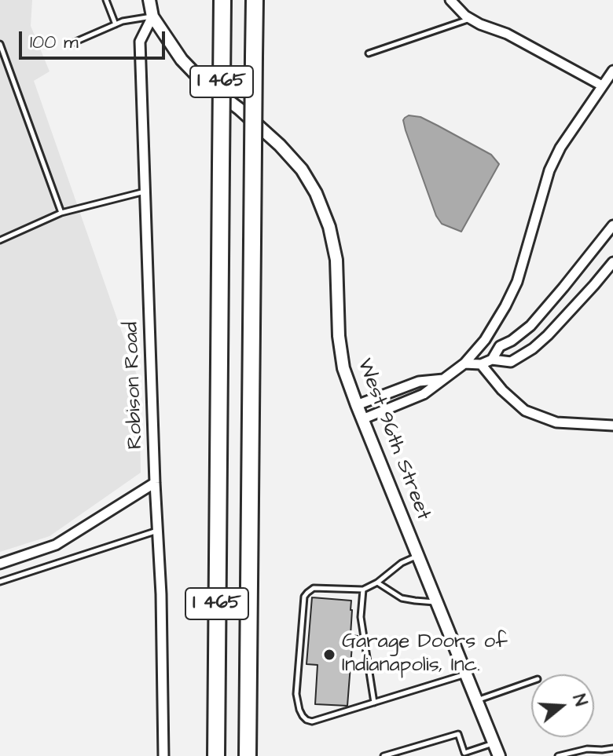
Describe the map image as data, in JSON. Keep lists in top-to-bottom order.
{
  "streets": {
    "highway": ["I 465"],
    "street": ["Robison Road", "West 96th Street"]
  },
  "crossings": [
    ["Robison Road", "West 96th Street"]
  ],
  "places": ["Garage Doors of Indianapolis, Inc."],
  "scale_bar": "100 m",
  "north": "right"
}
